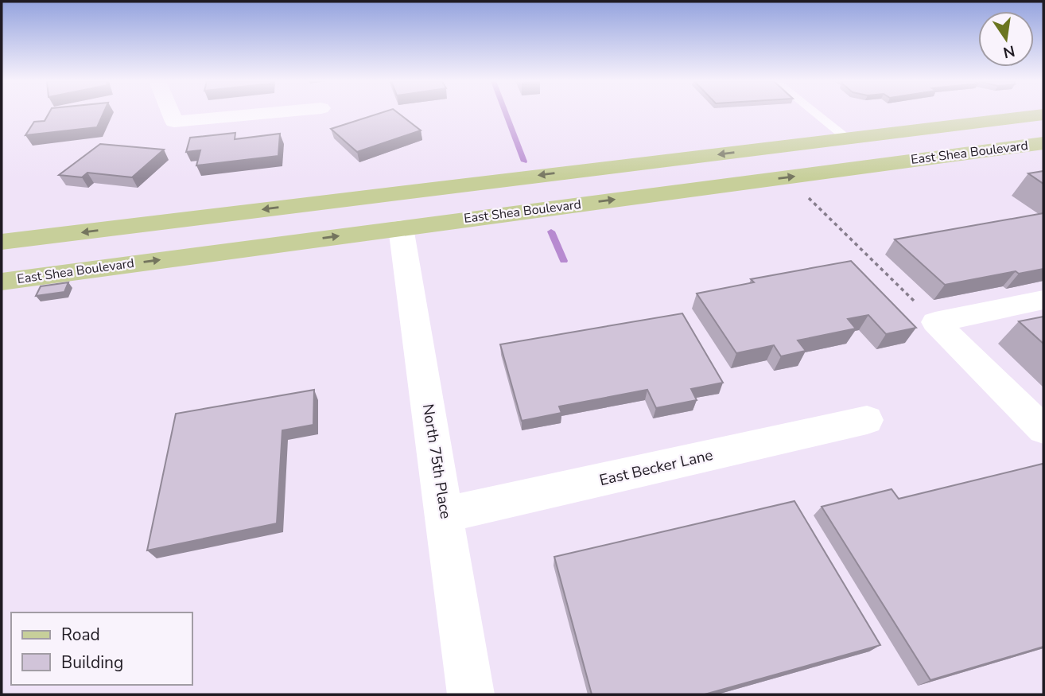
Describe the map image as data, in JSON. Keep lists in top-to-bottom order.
{
  "streets": {
    "main road": ["East Shea Boulevard"],
    "street": ["North 75th Place", "East Becker Lane"]
  },
  "crossings": [
    ["East Shea Boulevard", "North 75th Place"],
    ["North 75th Place", "East Becker Lane"]
  ],
  "legend": ["Road", "Building"],
  "north": "bottom"
}
